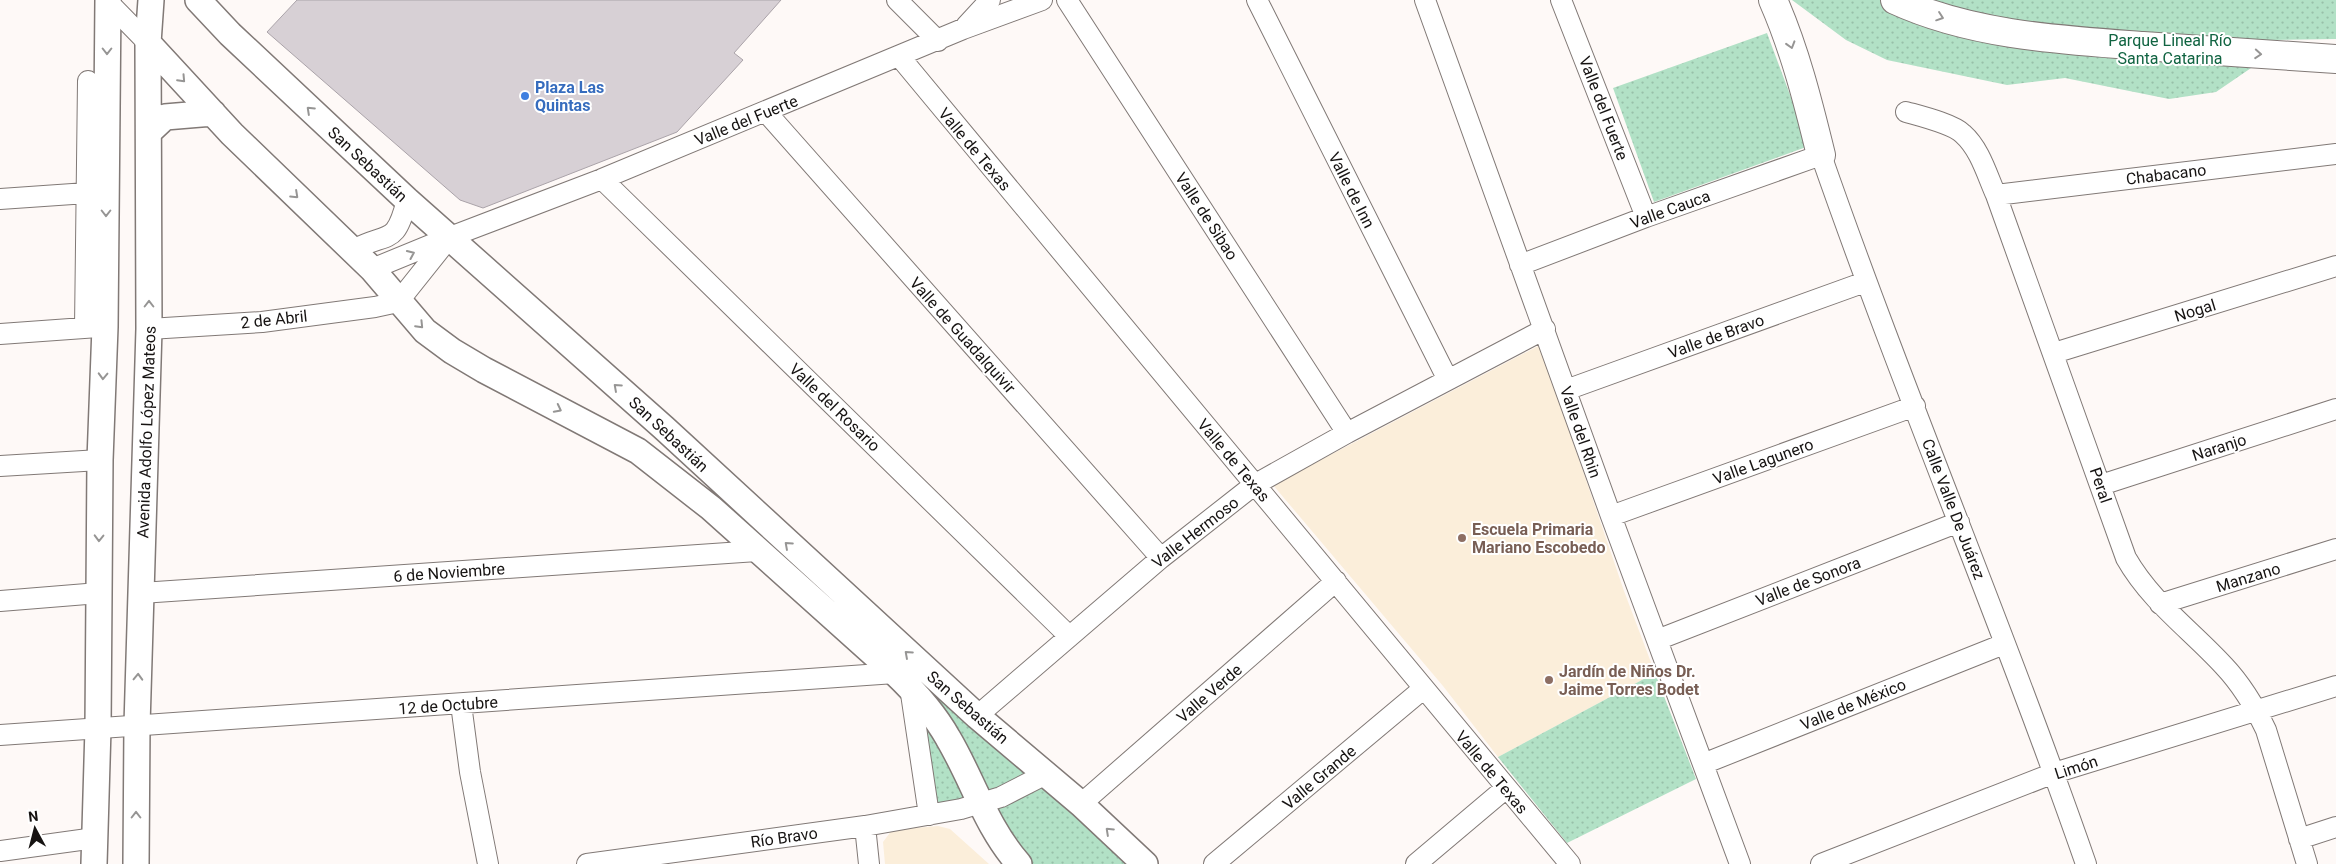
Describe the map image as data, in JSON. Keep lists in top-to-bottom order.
{
  "streets": {
    "main road": ["San Sebastián", "Avenida Adolfo López Mateos"],
    "street": [
      "Valle del Fuerte",
      "Valle de Texas",
      "Chabacano",
      "Valle de Inn",
      "Valle Cauca",
      "Valle de Sibao",
      "Nogal",
      "2 de Abril",
      "Valle de Guadalquivir",
      "Valle de Bravo",
      "Valle del Rosario",
      "Valle del Rhin",
      "Naranjo",
      "Valle Lagunero",
      "Peral",
      "Calle Valle De Juárez",
      "Valle Hermoso",
      "6 de Noviembre",
      "Manzano",
      "Valle de Sonora",
      "Valle Verde",
      "Valle de México",
      "12 de Octubre",
      "Limón",
      "Valle Grande",
      "Río Bravo"
    ]
  },
  "crossings": [
    ["Valle del Fuerte", "Valle de Texas"],
    ["Valle del Fuerte", "San Sebastián"],
    ["Valle del Fuerte", "Valle Cauca"],
    ["Valle del Fuerte", "Valle de Guadalquivir"],
    ["Valle del Fuerte", "Valle del Rosario"],
    ["Valle de Texas", "Valle Hermoso"],
    ["Valle de Texas", "Valle Verde"],
    ["Valle de Texas", "Valle Grande"],
    ["San Sebastián", "2 de Abril"],
    ["San Sebastián", "Avenida Adolfo López Mateos"],
    ["San Sebastián", "Valle Hermoso"],
    ["San Sebastián", "6 de Noviembre"],
    ["San Sebastián", "Valle Verde"],
    ["San Sebastián", "12 de Octubre"],
    ["San Sebastián", "Río Bravo"],
    ["Chabacano", "Peral"],
    ["Valle de Inn", "Valle Hermoso"],
    ["Valle Cauca", "Valle del Rhin"],
    ["Valle Cauca", "Calle Valle De Juárez"],
    ["Valle de Sibao", "Valle Hermoso"],
    ["Nogal", "Peral"],
    ["2 de Abril", "Avenida Adolfo López Mateos"],
    ["Valle de Guadalquivir", "Valle Hermoso"],
    ["Valle de Bravo", "Valle del Rhin"],
    ["Valle de Bravo", "Calle Valle De Juárez"],
    ["Valle del Rosario", "Valle Hermoso"],
    ["Avenida Adolfo López Mateos", "6 de Noviembre"],
    ["Avenida Adolfo López Mateos", "12 de Octubre"],
    ["Valle del Rhin", "Valle Lagunero"],
    ["Valle del Rhin", "Valle Hermoso"],
    ["Valle del Rhin", "Valle de Sonora"],
    ["Valle del Rhin", "Valle de México"],
    ["Naranjo", "Peral"],
    ["Valle Lagunero", "Calle Valle De Juárez"],
    ["Peral", "Manzano"],
    ["Peral", "Limón"],
    ["Calle Valle De Juárez", "Valle de Sonora"],
    ["Calle Valle De Juárez", "Valle de México"],
    ["Calle Valle De Juárez", "Limón"]
  ],
  "parks": ["Parque Lineal Río Santa Catarina"],
  "places": ["Plaza Las Quintas", "Escuela Primaria Mariano Escobedo", "Jardín de Niños Dr. Jaime Torres Bodet"],
  "north": "top"
}
